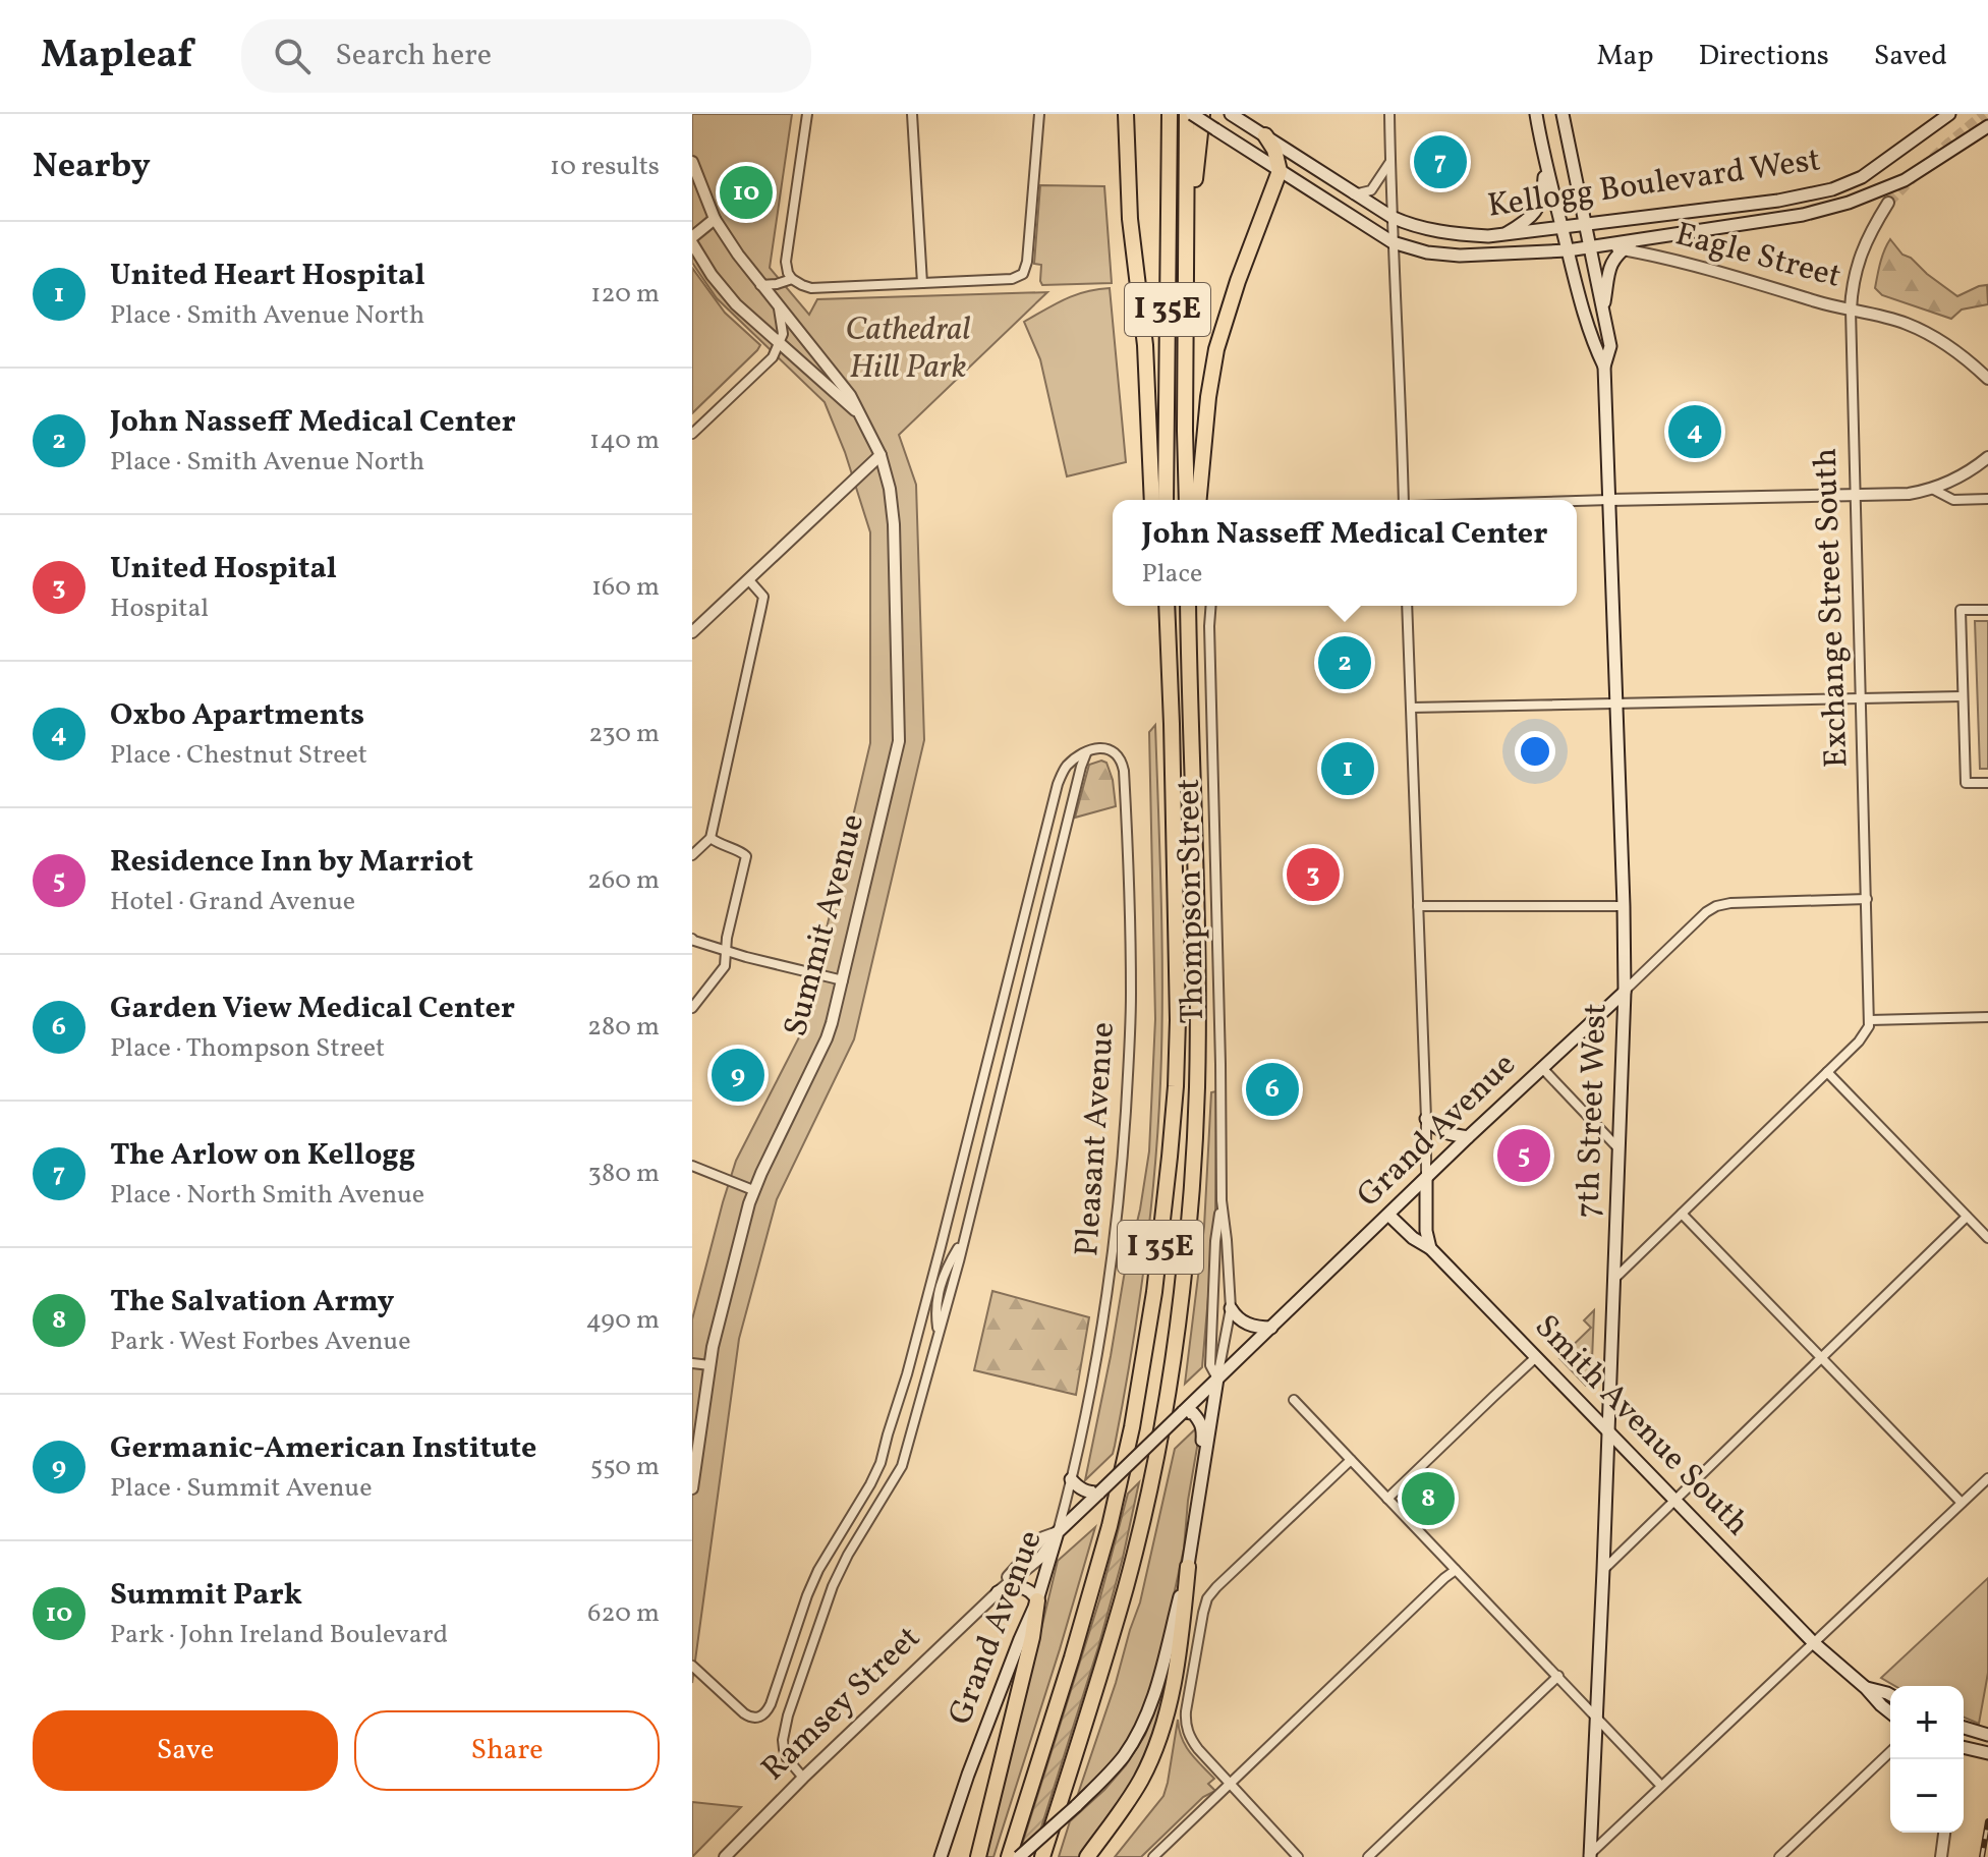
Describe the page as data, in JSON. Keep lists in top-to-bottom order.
{
  "streets": {
    "highway": ["I 35E"],
    "main road": [
      "Kellogg Boulevard West",
      "7th Street West",
      "Grand Avenue",
      "Smith Avenue South"
    ],
    "street": [
      "Eagle Street",
      "Exchange Street South",
      "Thompson Street",
      "Summit Avenue",
      "Pleasant Avenue",
      "Ramsey Street"
    ]
  },
  "crossings": [
    ["Kellogg Boulevard West", "Eagle Street"],
    ["Kellogg Boulevard West", "I 35E"],
    ["Kellogg Boulevard West", "7th Street West"],
    ["Eagle Street", "Exchange Street South"],
    ["Thompson Street", "Grand Avenue"],
    ["7th Street West", "Grand Avenue"],
    ["7th Street West", "Smith Avenue South"],
    ["Grand Avenue", "Pleasant Avenue"],
    ["Grand Avenue", "Smith Avenue South"],
    ["Grand Avenue", "Ramsey Street"],
    ["Pleasant Avenue", "Ramsey Street"]
  ],
  "parks": ["Cathedral Hill Park"],
  "page": {
    "header": "Mapleaf",
    "search": "Search here",
    "nav": ["Map", "Directions", "Saved"],
    "heading": ["Nearby", "10 results"],
    "pins": [
      "7",
      "10",
      "4",
      "2",
      "1",
      "3",
      "9",
      "6",
      "5",
      "8"
    ],
    "list": [
      {
        "mark": "1",
        "name": "United Heart Hospital",
        "note": "Place · Smith Avenue North",
        "value": "120 m"
      },
      {
        "mark": "2",
        "name": "John Nasseff Medical Center",
        "note": "Place · Smith Avenue North",
        "value": "140 m"
      },
      {
        "mark": "3",
        "name": "United Hospital",
        "note": "Hospital",
        "value": "160 m"
      },
      {
        "mark": "4",
        "name": "Oxbo Apartments",
        "note": "Place · Chestnut Street",
        "value": "230 m"
      },
      {
        "mark": "5",
        "name": "Residence Inn by Marriot",
        "note": "Hotel · Grand Avenue",
        "value": "260 m"
      },
      {
        "mark": "6",
        "name": "Garden View Medical Center",
        "note": "Place · Thompson Street",
        "value": "280 m"
      },
      {
        "mark": "7",
        "name": "The Arlow on Kellogg",
        "note": "Place · North Smith Avenue",
        "value": "380 m"
      },
      {
        "mark": "8",
        "name": "The Salvation Army",
        "note": "Park · West Forbes Avenue",
        "value": "490 m"
      },
      {
        "mark": "9",
        "name": "Germanic-American Institute",
        "note": "Place · Summit Avenue",
        "value": "550 m"
      },
      {
        "mark": "10",
        "name": "Summit Park",
        "note": "Park · John Ireland Boulevard",
        "value": "620 m"
      }
    ],
    "popup": ["John Nasseff Medical Center", "Place"],
    "buttons": ["Save", "Share"],
    "map_buttons": ["+", "−"]
  }
}
